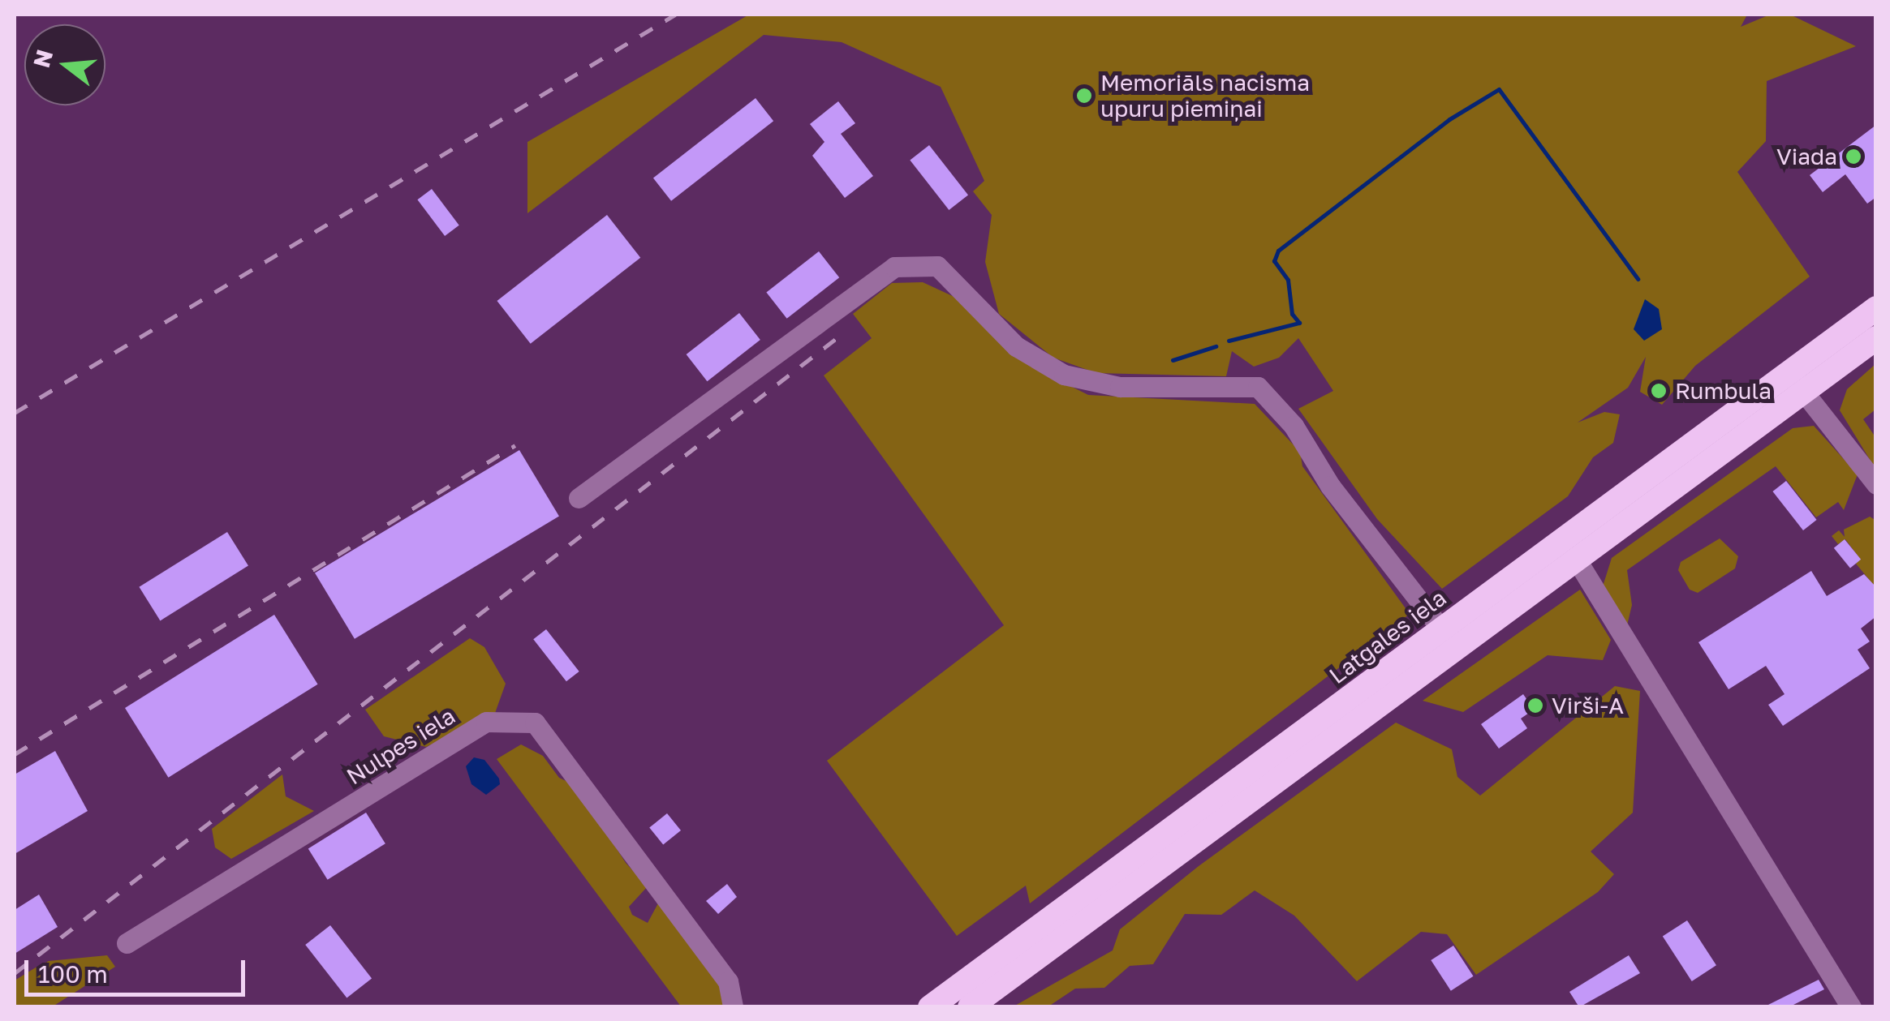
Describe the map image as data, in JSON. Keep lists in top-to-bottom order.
{
  "streets": {
    "highway": ["Latgales iela"],
    "street": ["Nulpes iela"]
  },
  "places": [
    "Memoriāls nacisma upuru piemiņai",
    "Viada",
    "Rumbula",
    "Virši-A"
  ],
  "scale_bar": "100 m",
  "north": "left"
}
